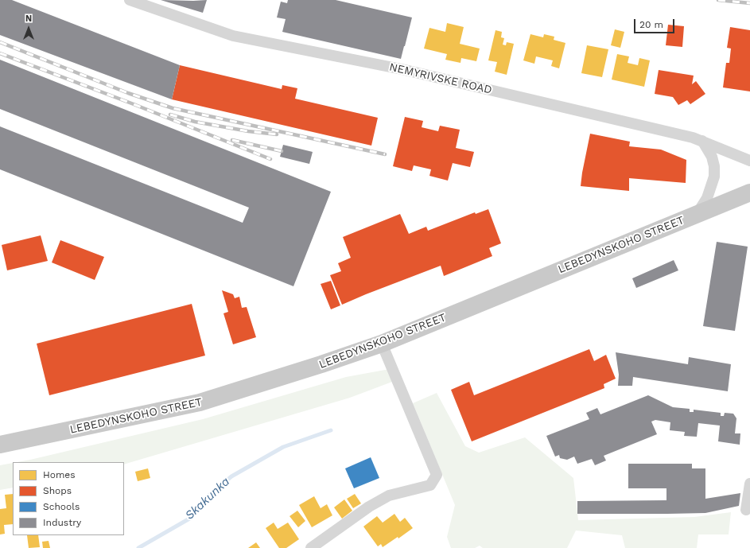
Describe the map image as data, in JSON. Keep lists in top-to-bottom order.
{
  "streets": {
    "main road": ["LEBEDYNSKOHO STREET"],
    "street": ["NEMYRIVSKE ROAD"]
  },
  "water": ["Skakunka"],
  "legend": [
    "Homes",
    "Shops",
    "Schools",
    "Industry"
  ],
  "scale_bar": "20 m",
  "north": "top"
}
